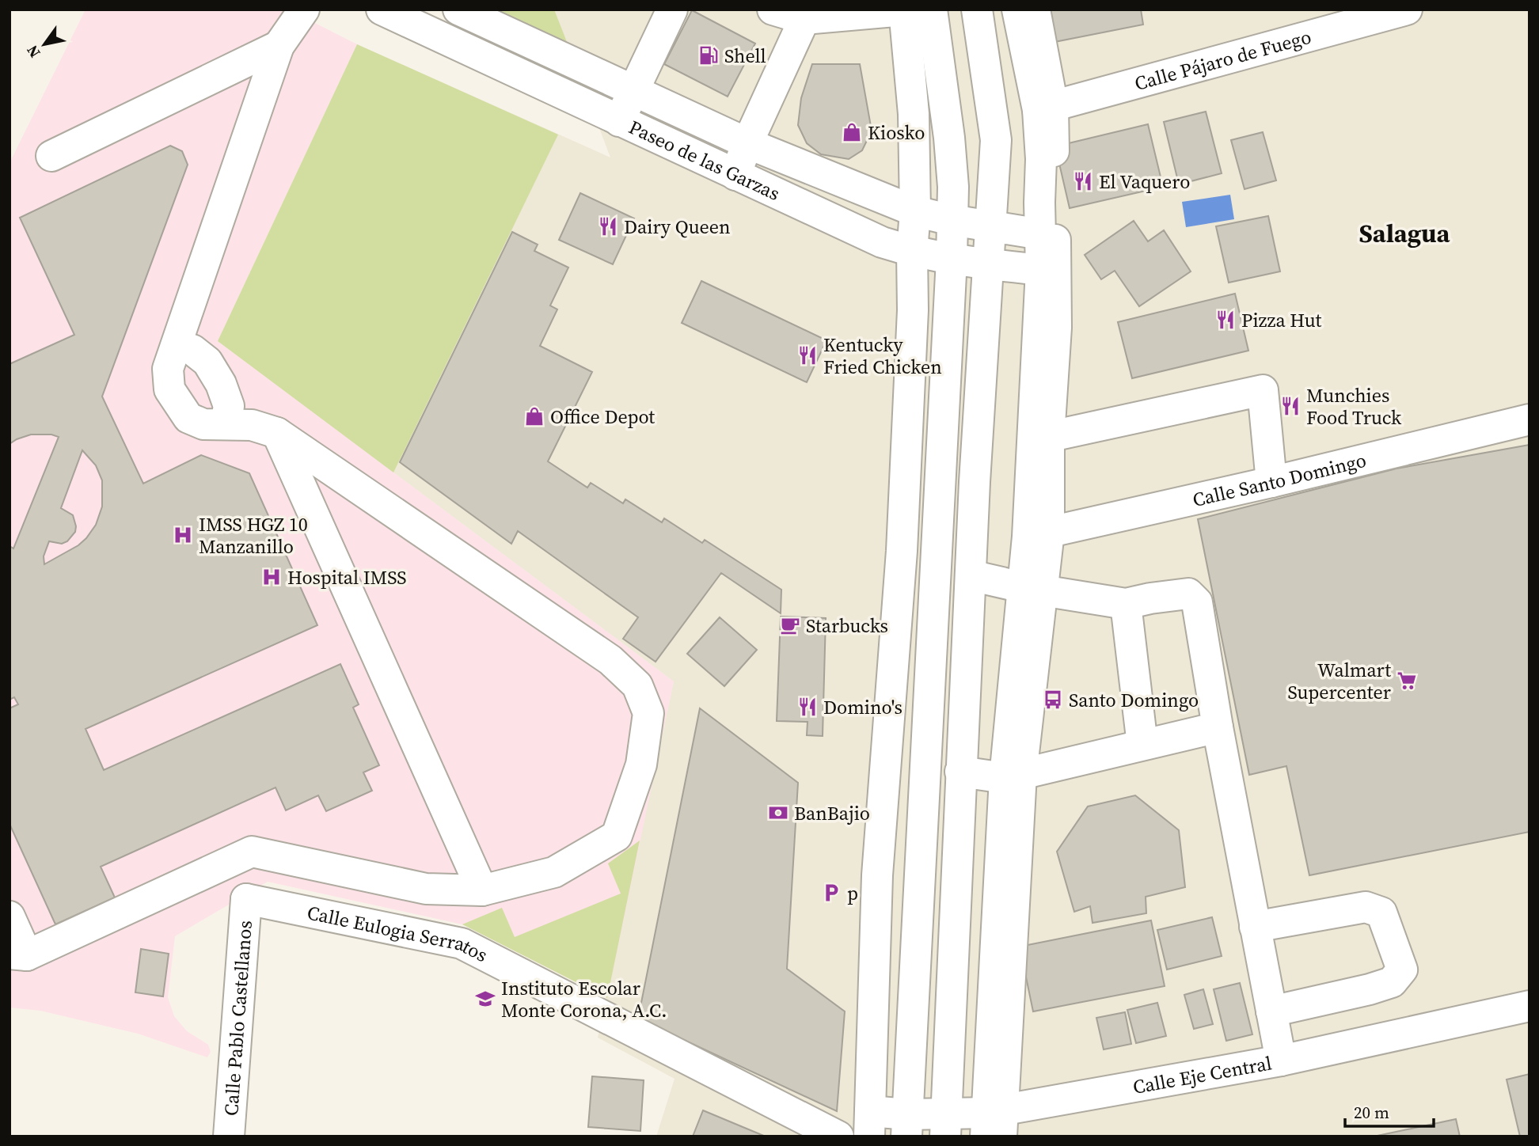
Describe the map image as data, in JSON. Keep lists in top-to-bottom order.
{
  "streets": {
    "main road": [
      "Calle Pájaro de Fuego",
      "Paseo de las Garzas",
      "Calle Santo Domingo",
      "Calle Eulogia Serratos",
      "Calle Pablo Castellanos",
      "Calle Eje Central"
    ]
  },
  "crossings": [
    ["Calle Eulogia Serratos", "Calle Pablo Castellanos"]
  ],
  "districts": ["Salagua"],
  "places": {
    "fuel station": ["Shell"],
    "shop": ["Kiosko", "Office Depot"],
    "restaurant": [
      "El Vaquero",
      "Dairy Queen",
      "Pizza Hut",
      "Kentucky Fried Chicken",
      "Munchies Food Truck",
      "Domino's"
    ],
    "hospital": ["IMSS HGZ 10 Manzanillo", "Hospital IMSS"],
    "cafe": ["Starbucks"],
    "supermarket": ["Walmart Supercenter"],
    "bus stop": ["Santo Domingo"],
    "bank": ["BanBajio"],
    "parking": ["p"],
    "school or university": ["Instituto Escolar Monte Corona, A.C."]
  },
  "scale_bar": "20 m",
  "north": "bottom left"
}
